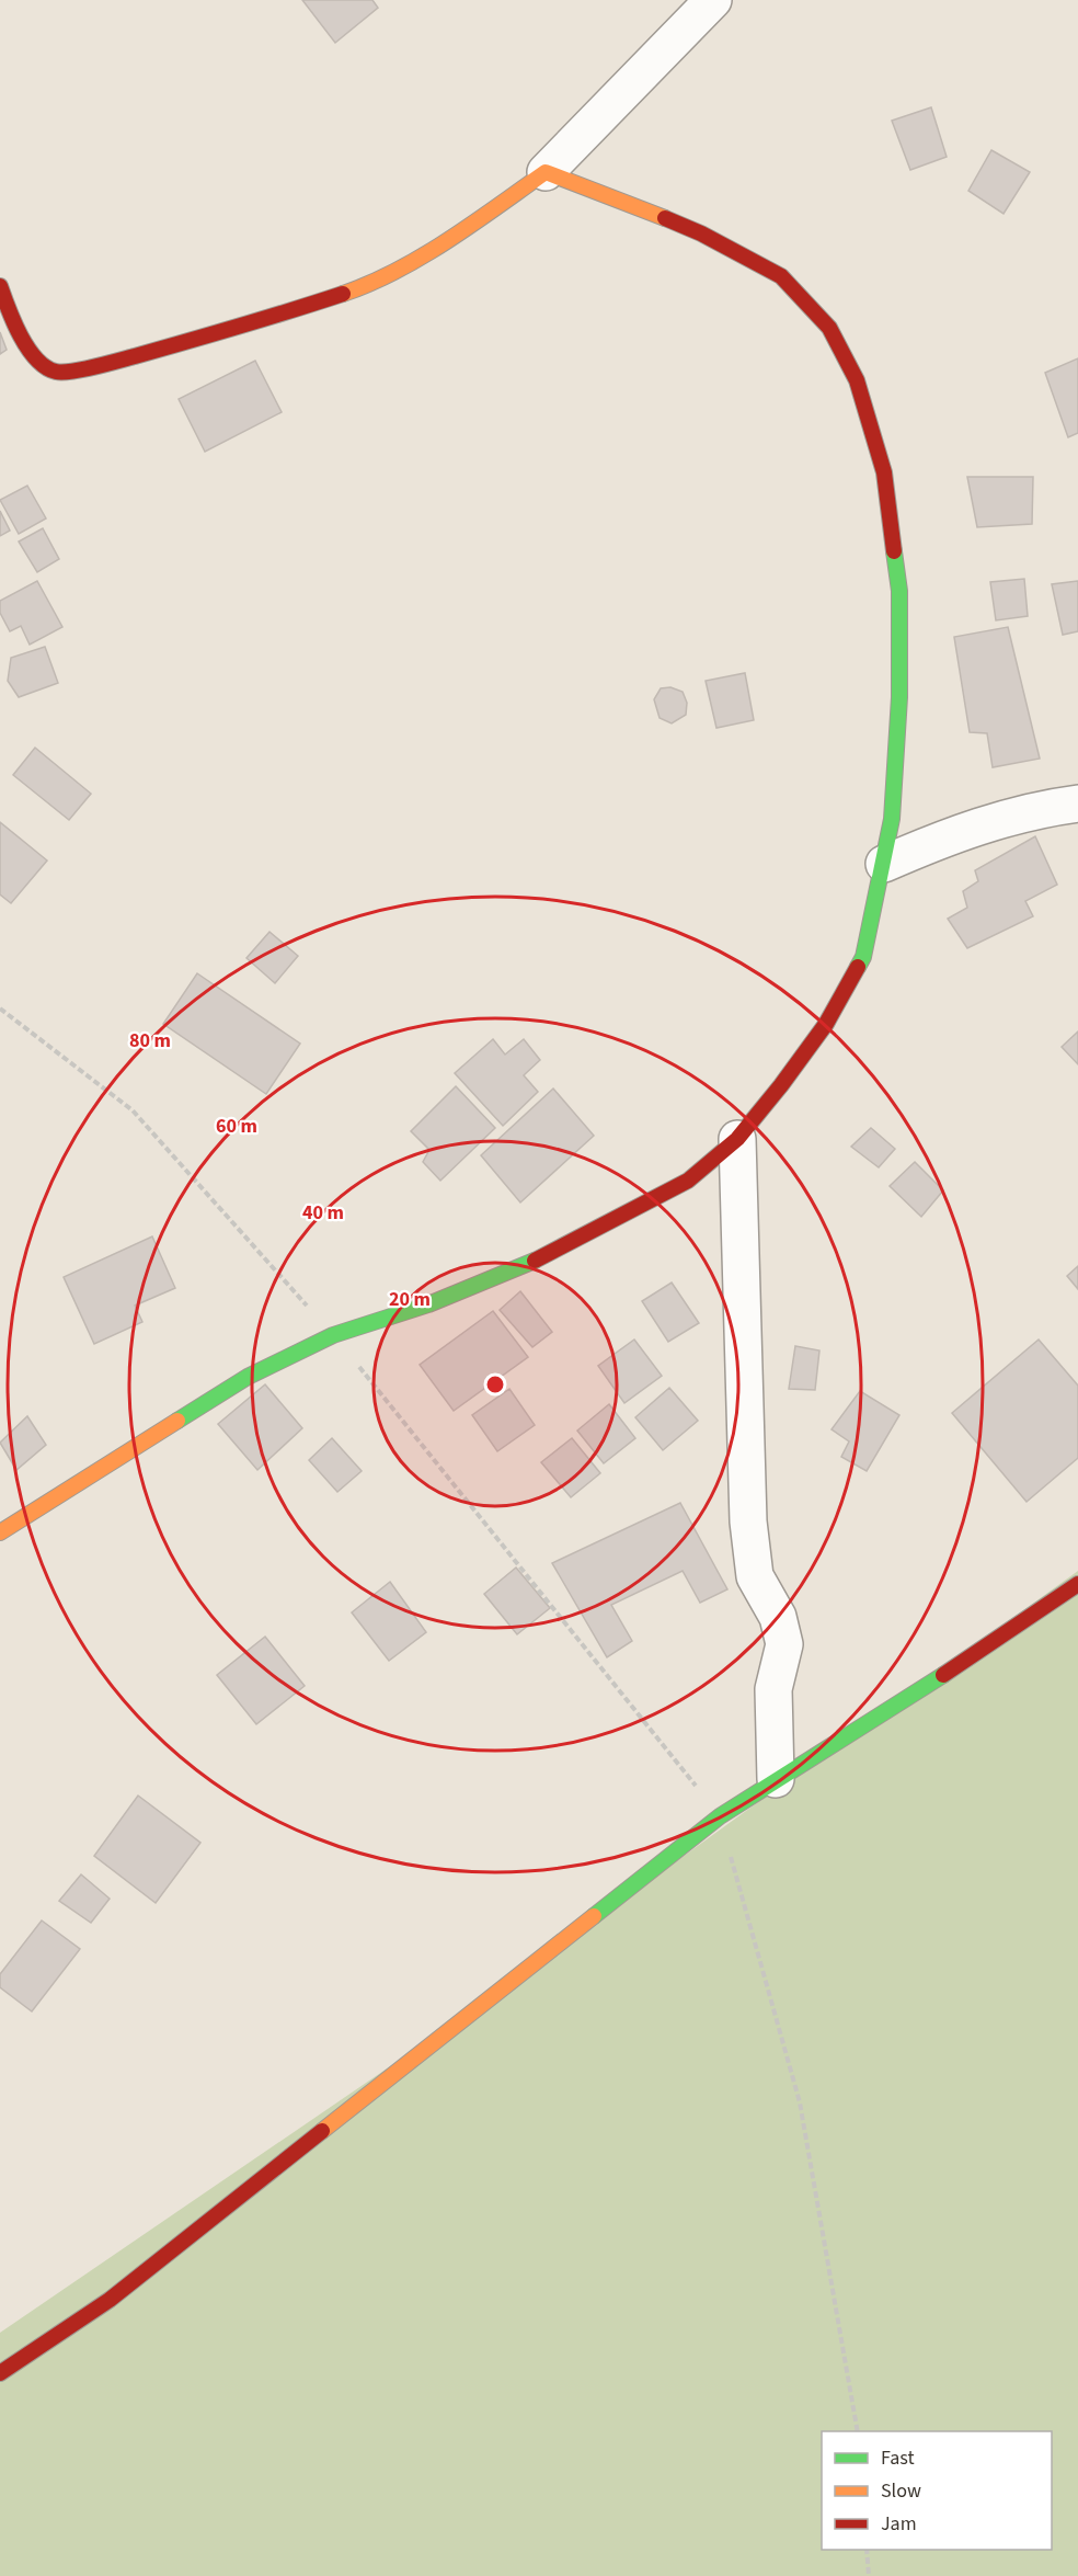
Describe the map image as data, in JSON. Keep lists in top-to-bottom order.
{
  "legend": ["Fast", "Slow", "Jam"],
  "rings": [
    "80 m",
    "60 m",
    "40 m",
    "20 m"
  ]
}
